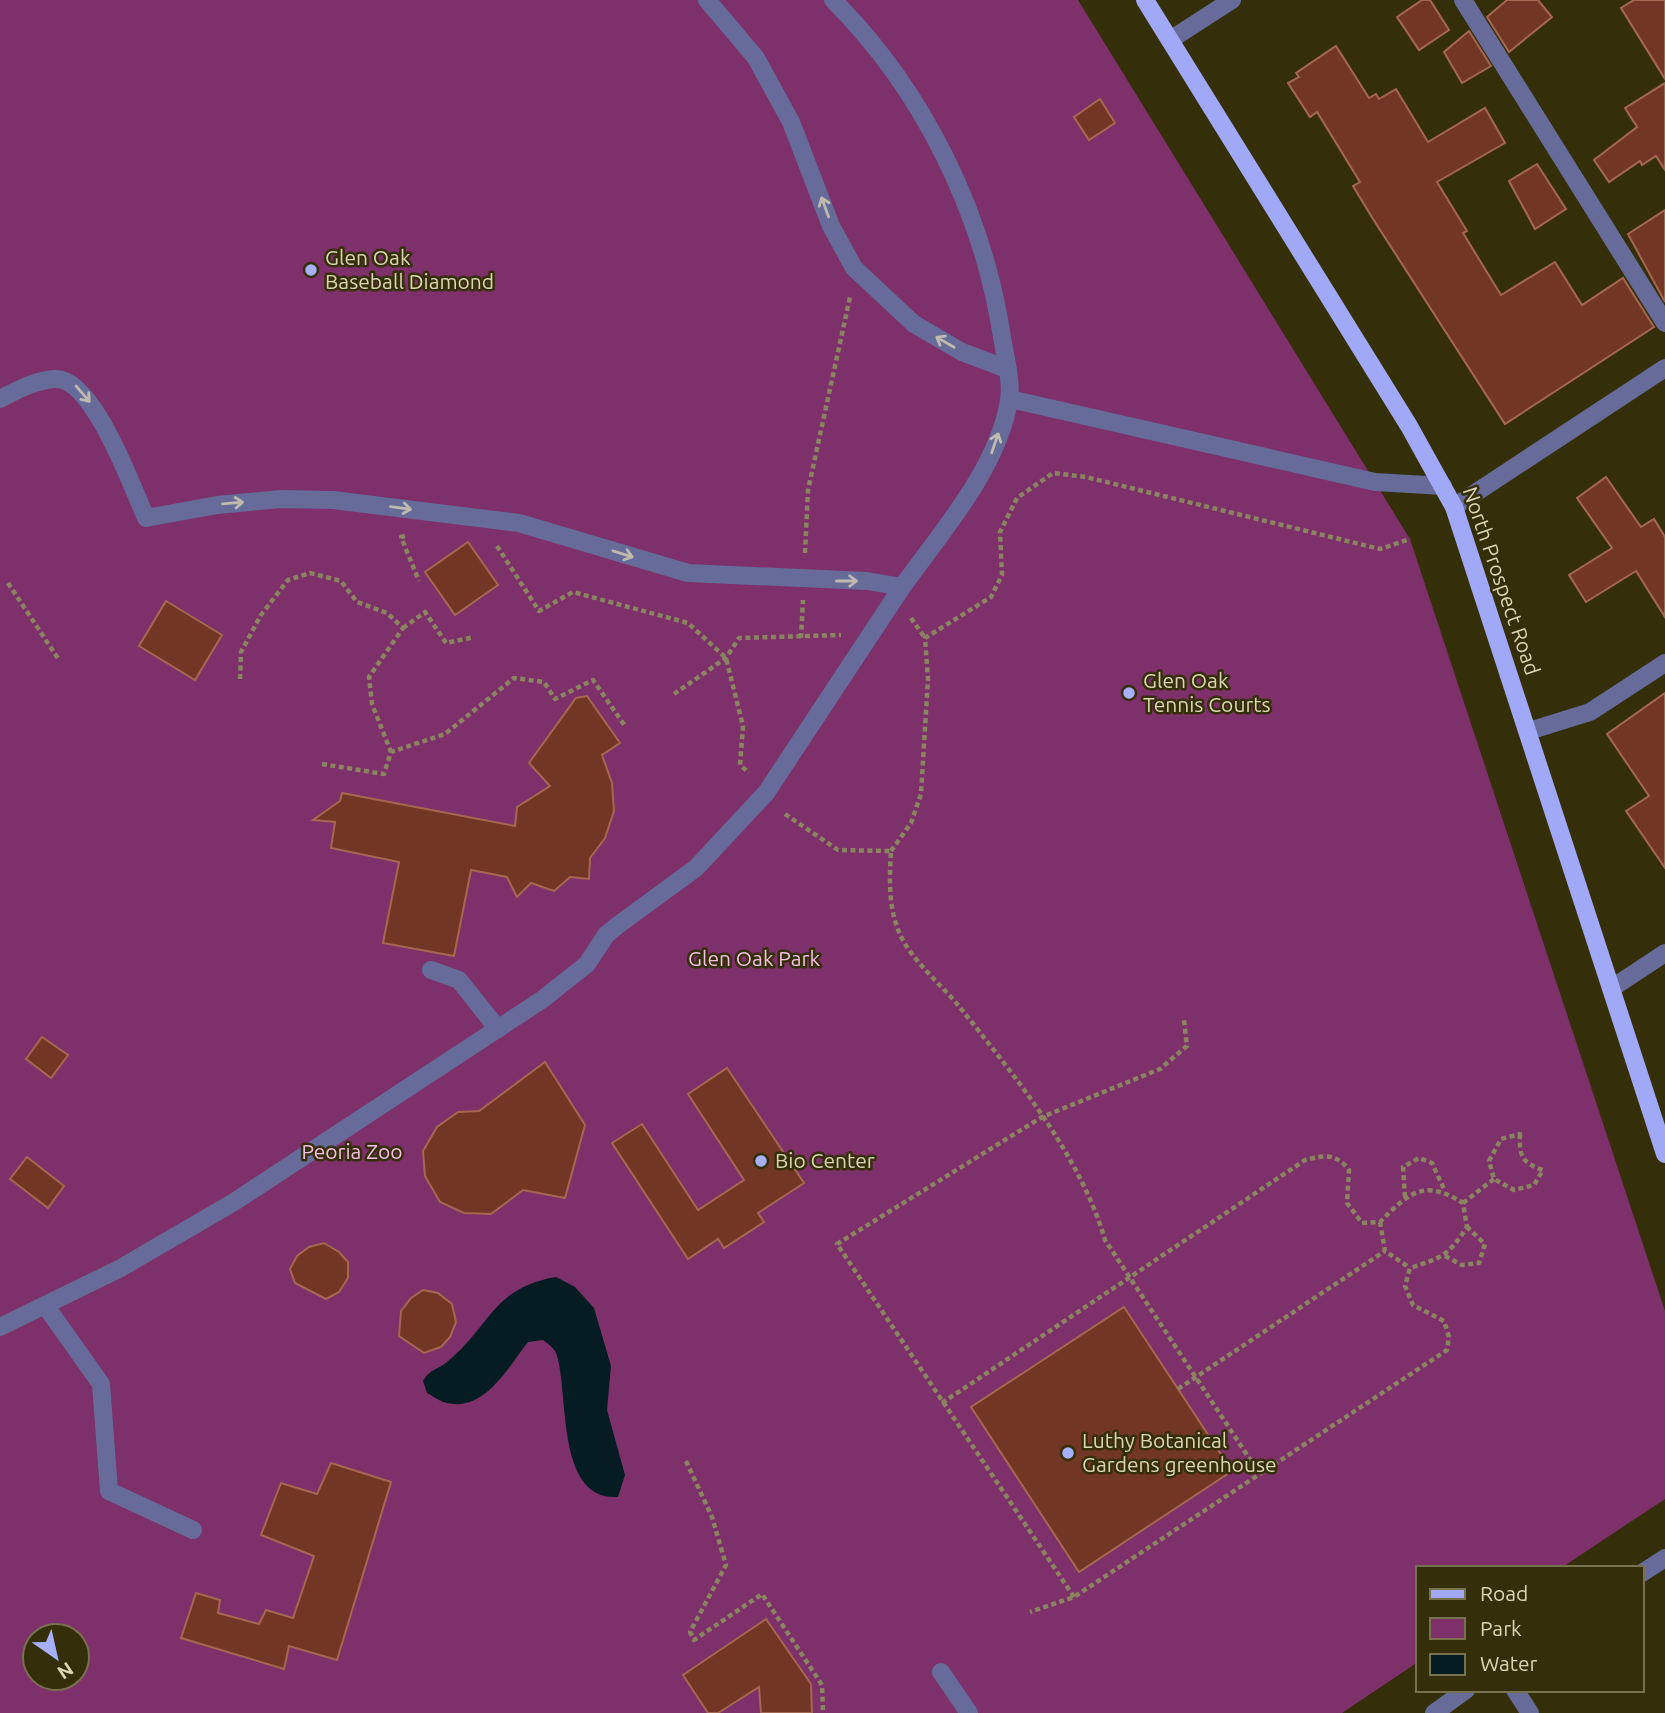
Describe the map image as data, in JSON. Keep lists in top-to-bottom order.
{
  "streets": {
    "main road": ["North Prospect Road"]
  },
  "parks": ["Glen Oak Park", "Peoria Zoo"],
  "places": [
    "Glen Oak Baseball Diamond",
    "Glen Oak Tennis Courts",
    "Bio Center",
    "Luthy Botanical Gardens greenhouse"
  ],
  "legend": ["Road", "Park", "Water"],
  "north": "bottom right"
}
